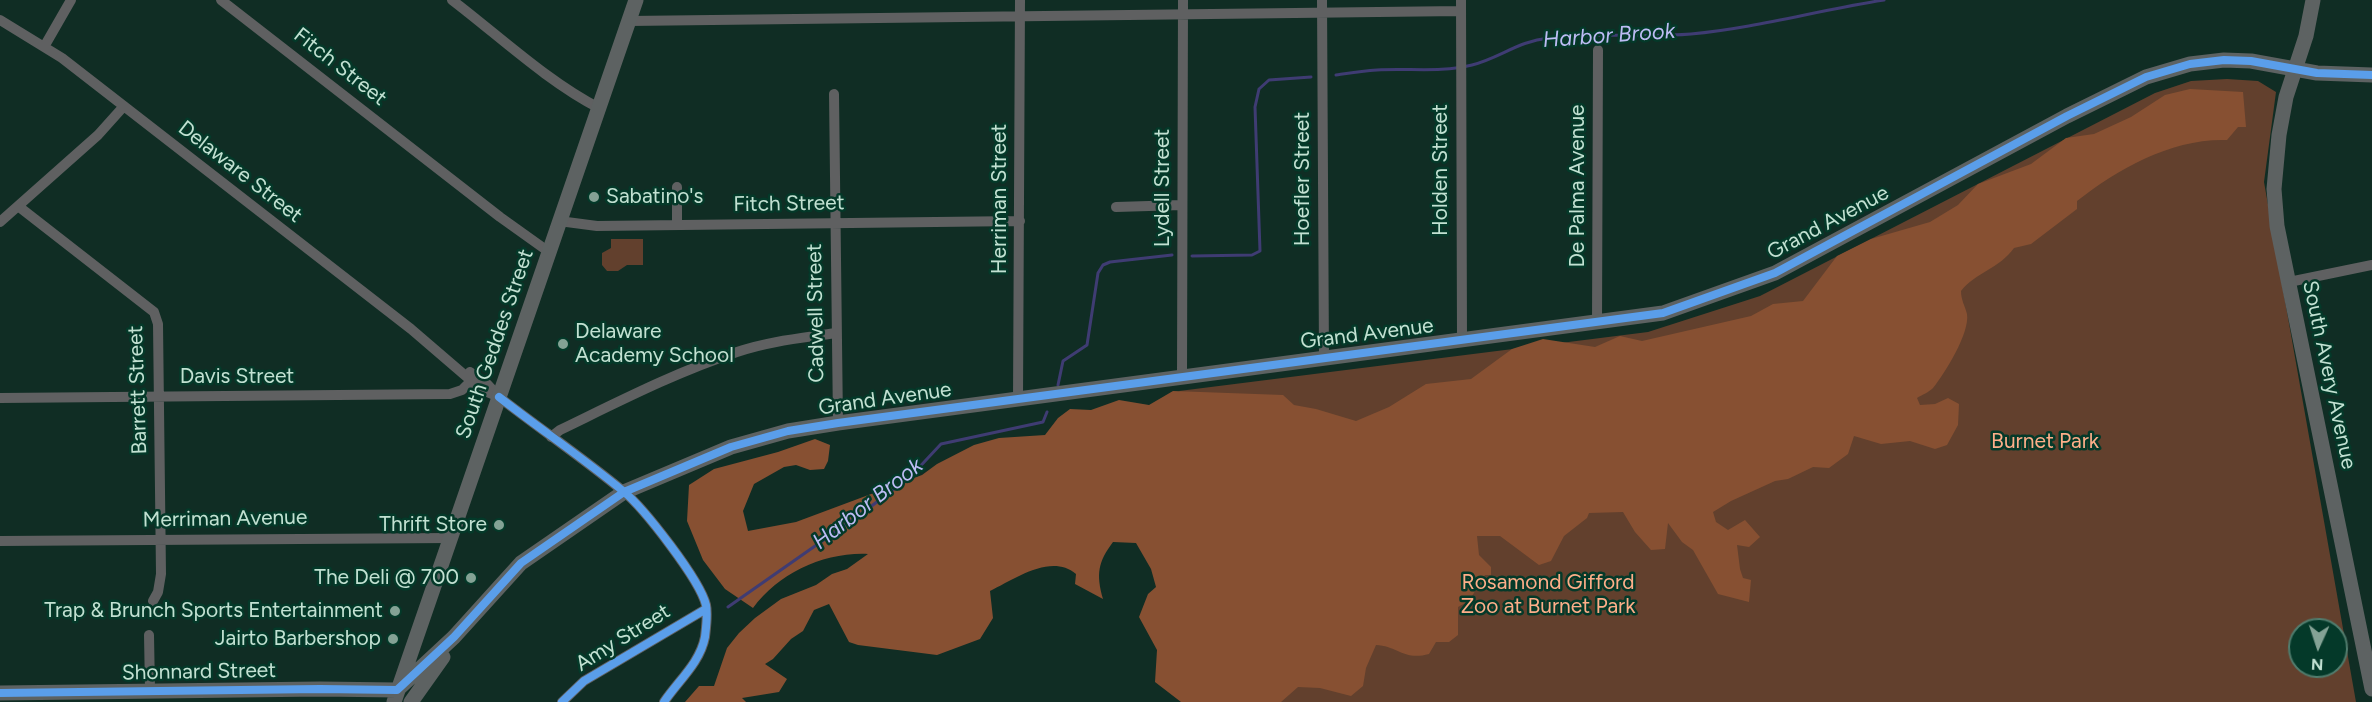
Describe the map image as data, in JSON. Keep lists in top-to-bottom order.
{
  "streets": {
    "street": [
      "Fitch Street",
      "Holden Street",
      "Delaware Street",
      "Hoefler Street",
      "De Palma Avenue",
      "Lydell Street",
      "Herriman Street",
      "Grand Avenue",
      "Cadwell Street",
      "South Geddes Street",
      "South Avery Avenue",
      "Davis Street",
      "Barrett Street",
      "Merriman Avenue",
      "Amy Street",
      "Shonnard Street"
    ]
  },
  "crossings": [
    ["Fitch Street", "Herriman Street"],
    ["Fitch Street", "Cadwell Street"],
    ["Fitch Street", "South Geddes Street"],
    ["Holden Street", "Grand Avenue"],
    ["Delaware Street", "Grand Avenue"],
    ["Delaware Street", "South Geddes Street"],
    ["Delaware Street", "Davis Street"],
    ["Delaware Street", "Amy Street"],
    ["Hoefler Street", "Grand Avenue"],
    ["De Palma Avenue", "Grand Avenue"],
    ["Lydell Street", "Grand Avenue"],
    ["Herriman Street", "Grand Avenue"],
    ["Grand Avenue", "Cadwell Street"],
    ["Grand Avenue", "South Geddes Street"],
    ["Grand Avenue", "South Avery Avenue"],
    ["Grand Avenue", "Shonnard Street"],
    ["South Geddes Street", "Merriman Avenue"],
    ["South Geddes Street", "Shonnard Street"],
    ["Davis Street", "Barrett Street"],
    ["Barrett Street", "Merriman Avenue"]
  ],
  "water": ["Harbor Brook"],
  "parks": ["Burnet Park", "Rosamond Gifford Zoo at Burnet Park"],
  "places": [
    "Sabatino's",
    "Delaware Academy School",
    "Thrift Store",
    "The Deli @ 700",
    "Trap & Brunch Sports Entertainment",
    "Jairto Barbershop"
  ],
  "north": "bottom"
}
